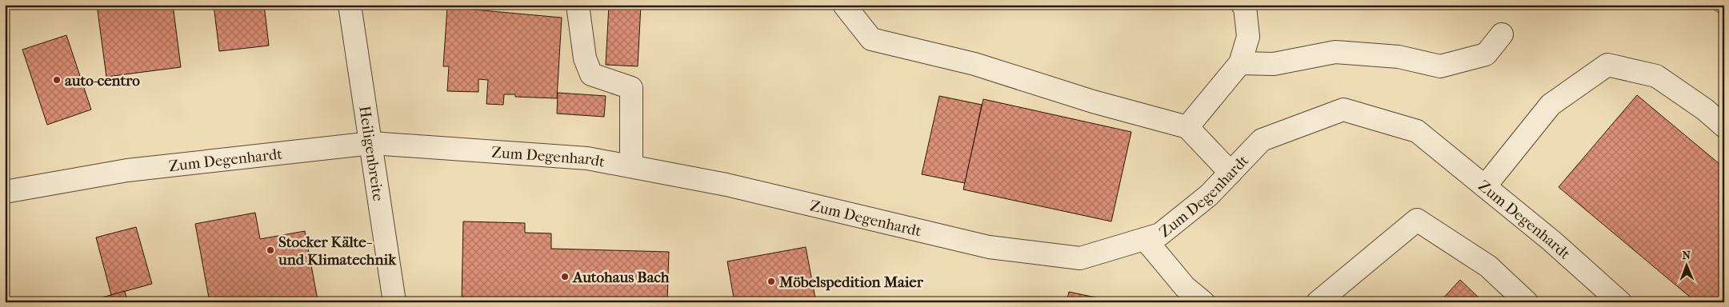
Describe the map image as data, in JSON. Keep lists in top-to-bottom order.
{
  "streets": {
    "street": ["Heiligenbreite", "Zum Degenhardt"]
  },
  "crossings": [
    ["Heiligenbreite", "Zum Degenhardt"]
  ],
  "places": [
    "auto-centro",
    "Stocker Kälte- und Klimatechnik",
    "Autohaus Bach",
    "Möbelspedition Maier"
  ],
  "north": "top"
}
